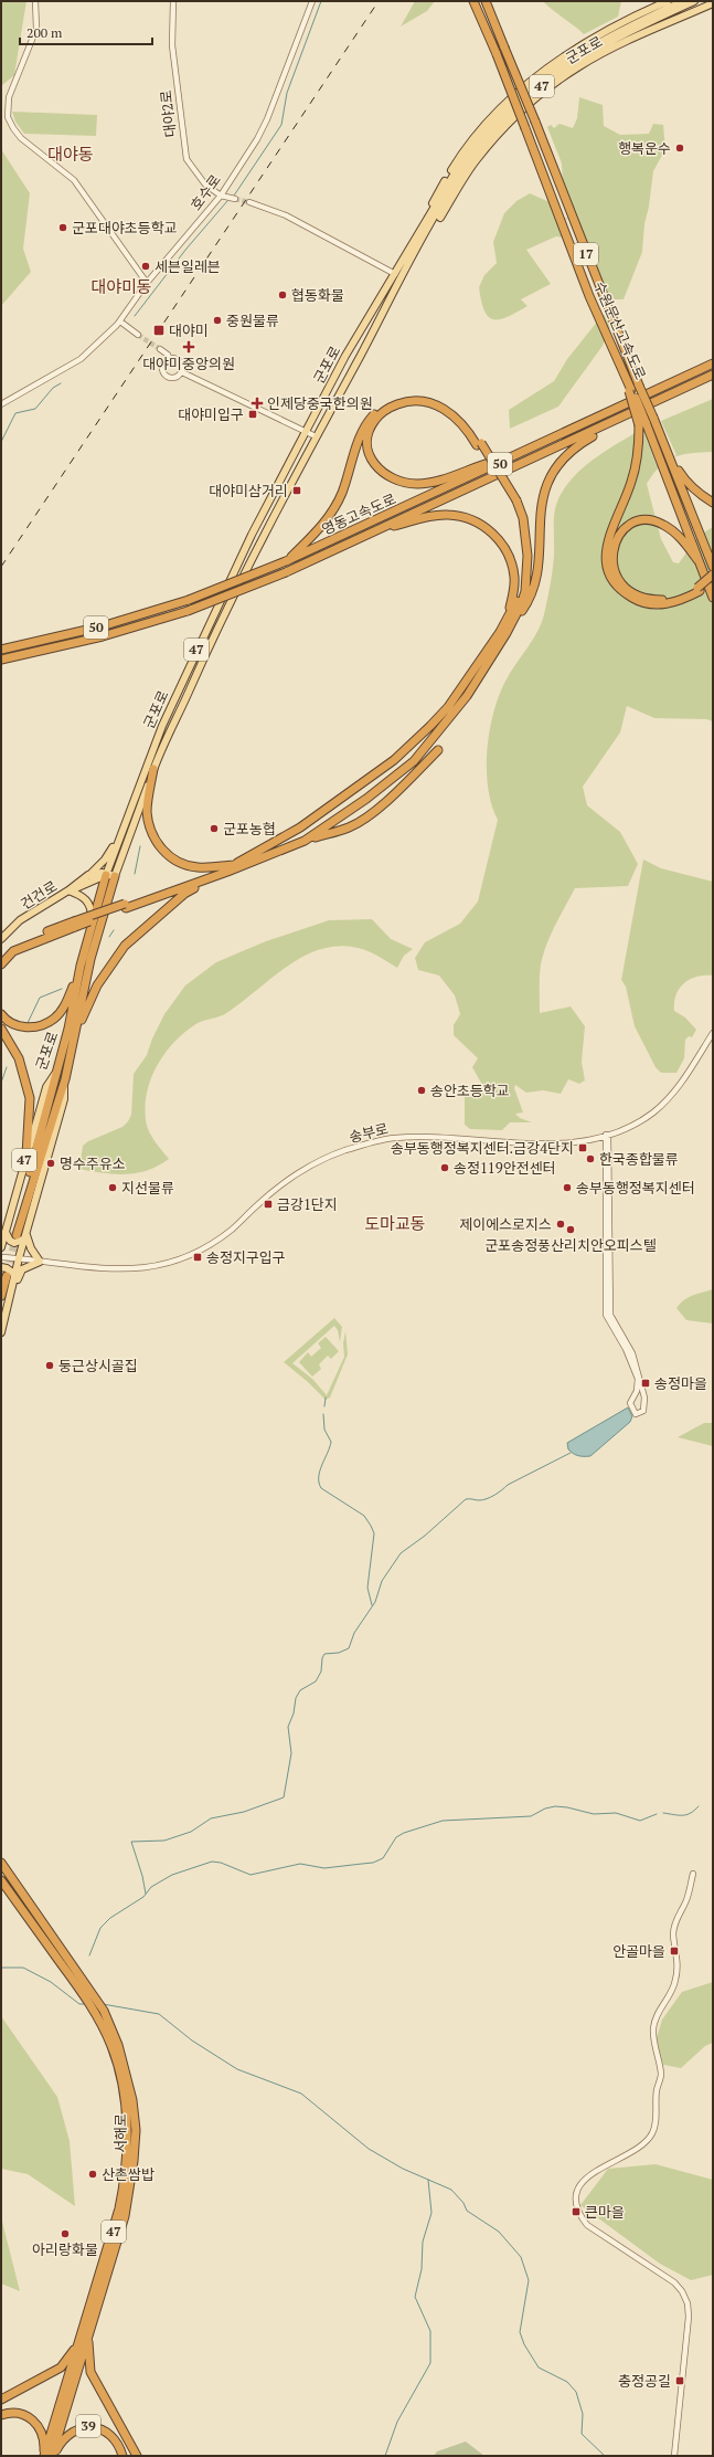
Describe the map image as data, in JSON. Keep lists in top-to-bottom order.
{
  "streets": {
    "highway": [
      "군포로",
      "47",
      "17",
      "수원문산고속도로",
      "50",
      "영동고속도로",
      "서해로",
      "39"
    ],
    "main road": ["건건로"],
    "street": ["대야2로", "호수로", "송부로"]
  },
  "crossings": [
    ["군포로", "47"],
    ["군포로", "건건로"],
    ["군포로", "송부로"],
    ["47", "송부로"],
    ["대야2로", "호수로"],
    ["서해로", "39"]
  ],
  "districts": ["대야동", "대야미동", "도마교동"],
  "places": {
    "other": [
      "행복운수",
      "군포대야초등학교",
      "세븐일레븐",
      "협동화물",
      "중원물류",
      "군포농협",
      "송안초등학교",
      "한국종합물류",
      "명수주유소",
      "송정119안전센터",
      "지선물류",
      "송부동행정복지센터",
      "제이에스로지스",
      "군포송정풍산리치안오피스텔",
      "둥근상시골집",
      "산촌쌈밥",
      "아리랑화물"
    ],
    "transit": [
      "대야미",
      "대야미입구",
      "대야미삼거리",
      "송부동행정복지센터.금강4단지",
      "금강1단지",
      "송정지구입구",
      "송정마을",
      "안골마을",
      "큰마을",
      "충정공길"
    ],
    "health": ["대야미중앙의원", "인제당중국한의원"]
  },
  "scale_bar": "200 m"
}
